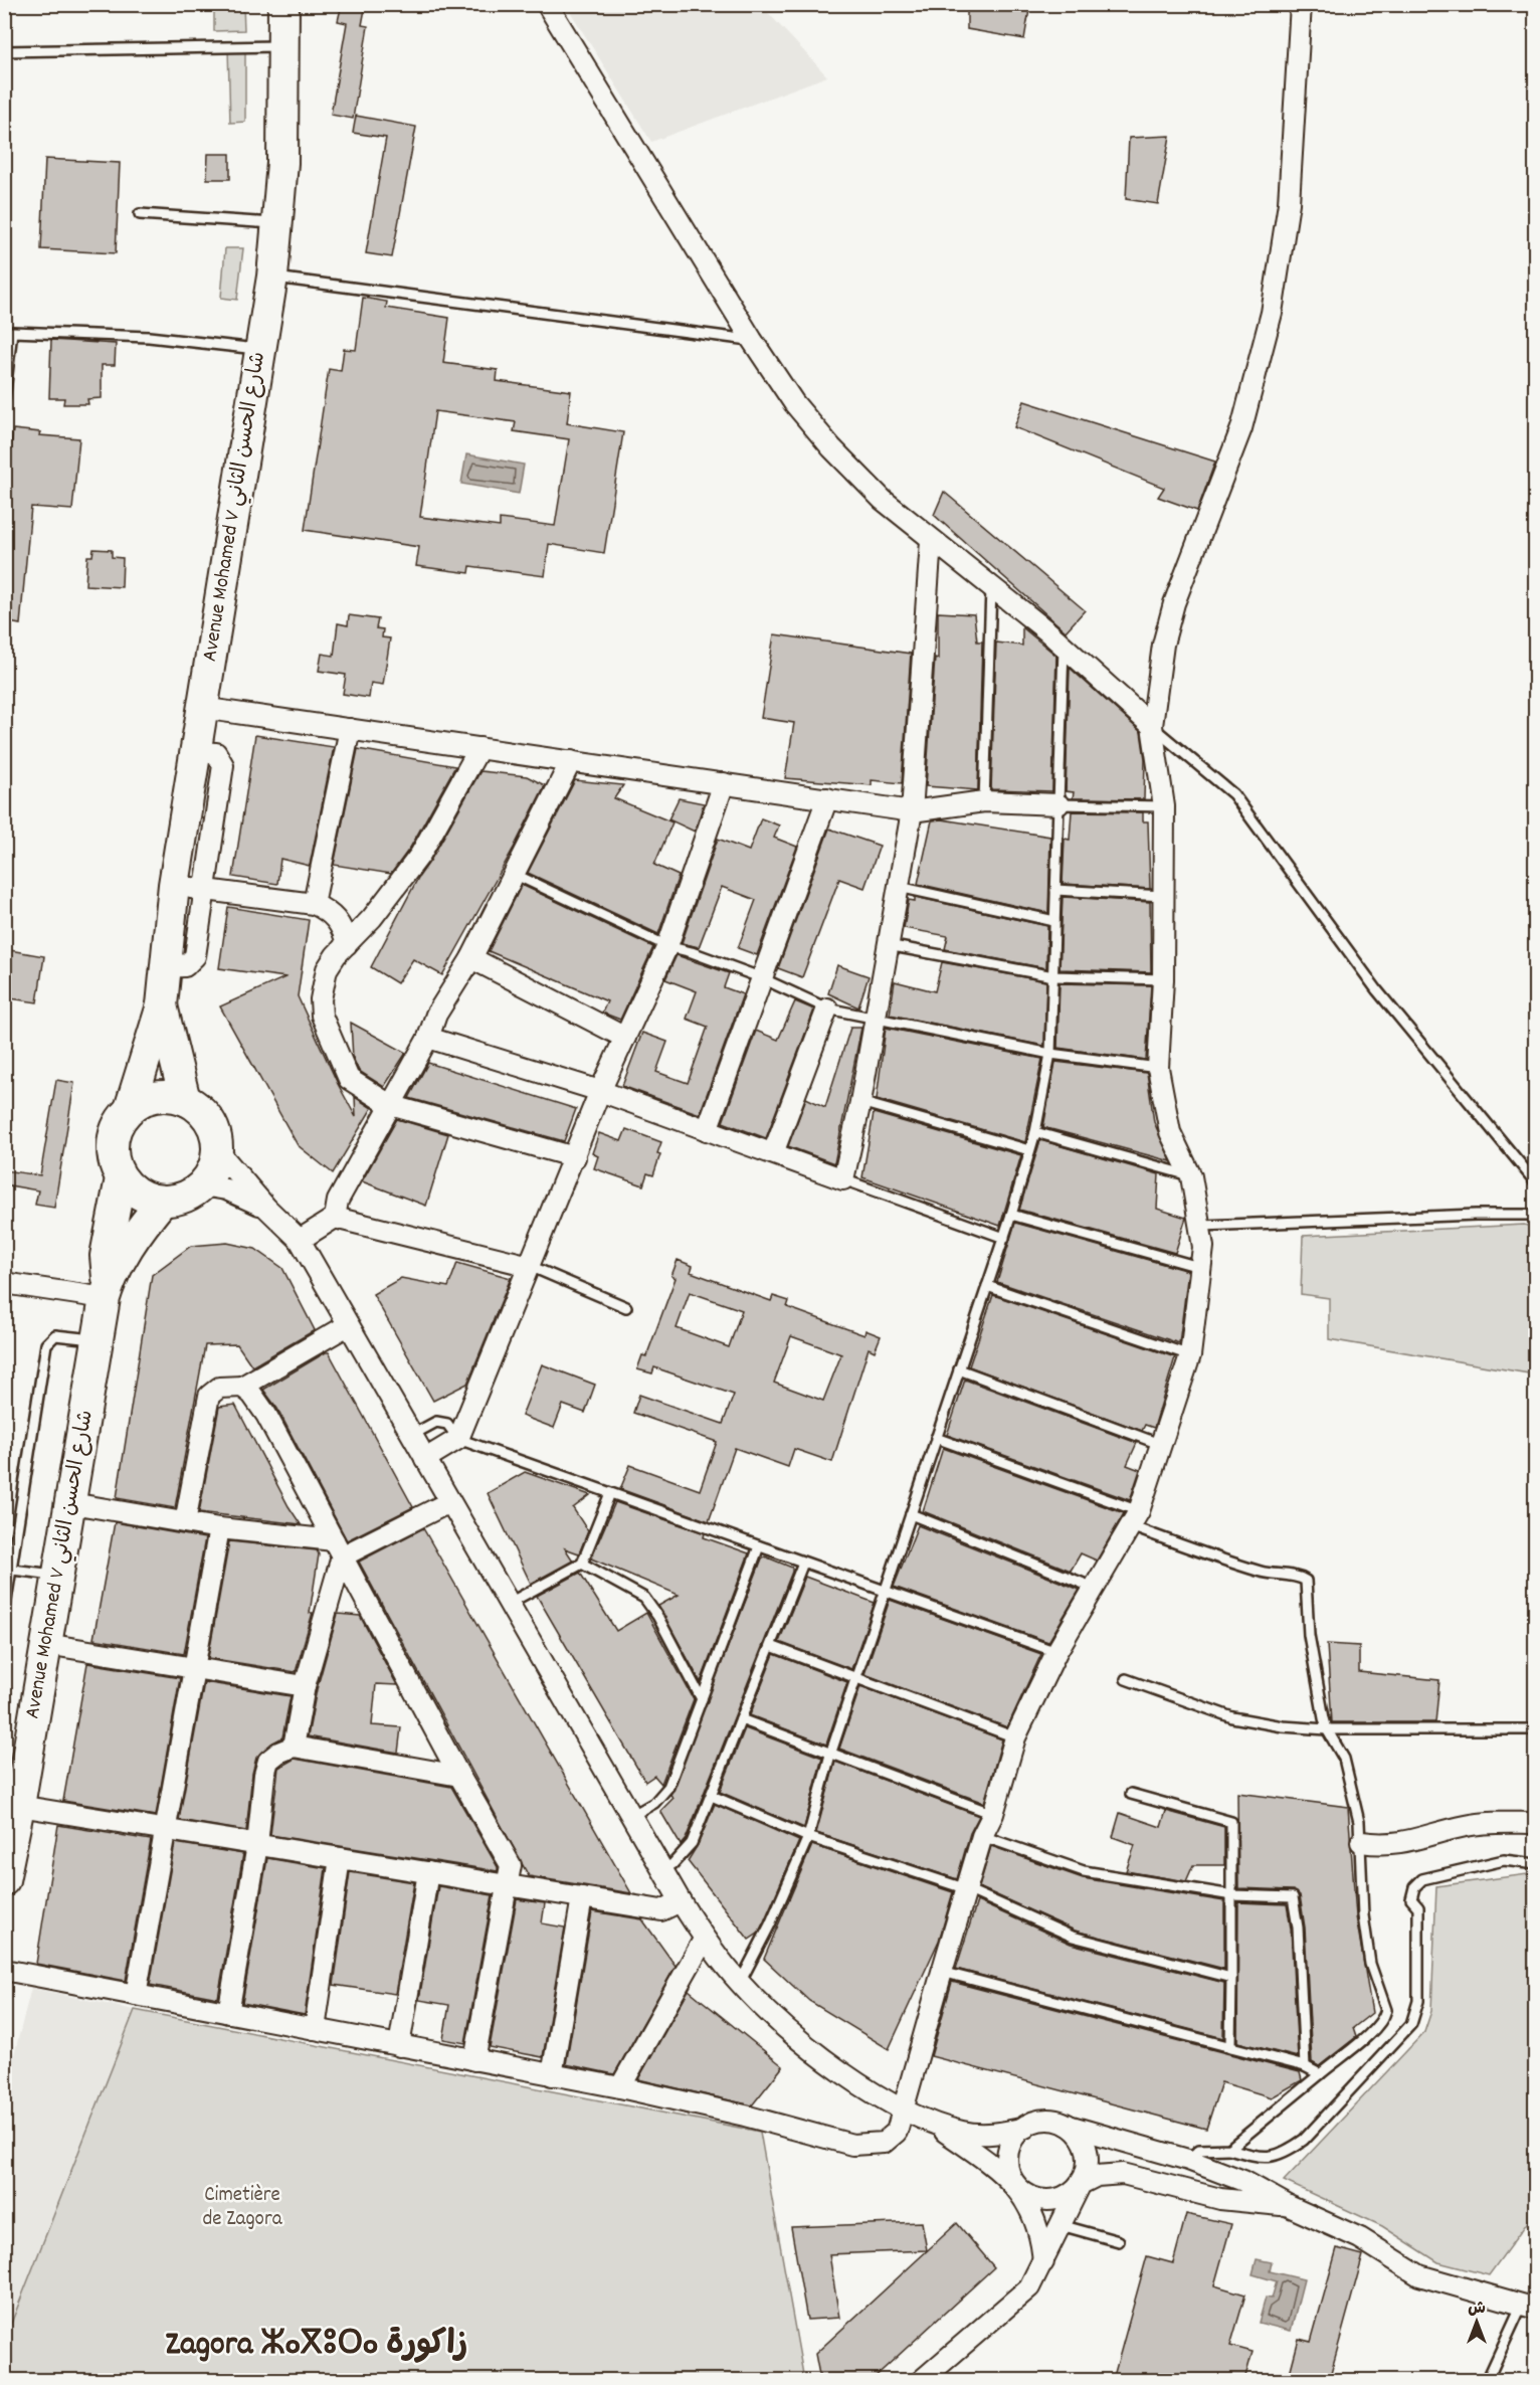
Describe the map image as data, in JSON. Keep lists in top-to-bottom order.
{
  "streets": {
    "main road": ["Avenue Mohamed V شارع الحسن الثاني"]
  },
  "districts": ["Zagora ⵣⴰⴳⵓⵔⴰ زاكورة"],
  "parks": ["Cimetière de Zagora"],
  "north": "top"
}
